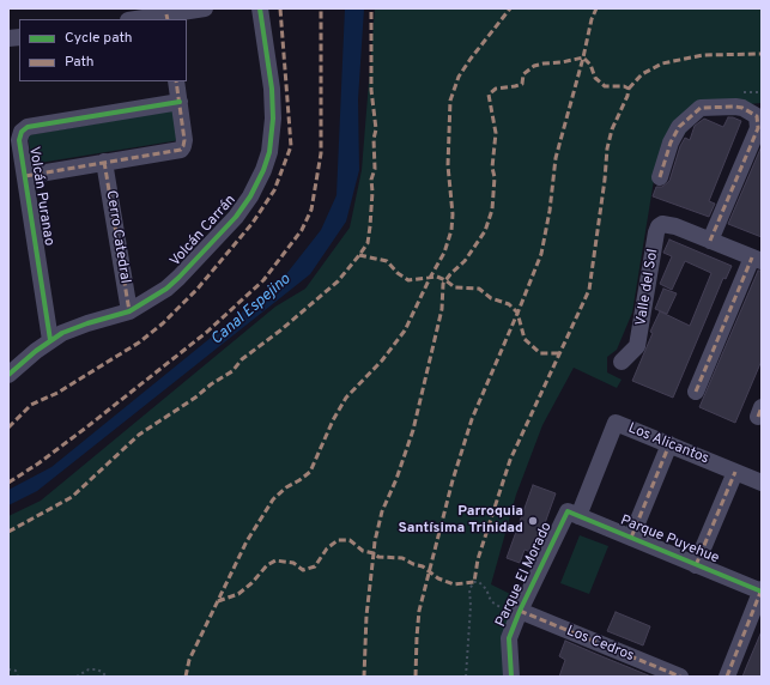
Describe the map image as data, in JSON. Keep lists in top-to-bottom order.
{
  "streets": {
    "street": [
      "Volcán Puranao",
      "Volcán Carrán",
      "Cerro Catedral",
      "Valle del Sol",
      "Los Alicantos",
      "Parque Puyehue",
      "Parque El Morado",
      "Los Cedros"
    ]
  },
  "crossings": [
    ["Volcán Puranao", "Volcán Carrán"],
    ["Volcán Puranao", "Cerro Catedral"],
    ["Volcán Carrán", "Cerro Catedral"],
    ["Los Alicantos", "Parque Puyehue"],
    ["Los Alicantos", "Parque El Morado"],
    ["Parque Puyehue", "Parque El Morado"],
    ["Parque El Morado", "Los Cedros"]
  ],
  "water": ["Canal Espejino"],
  "places": ["Parroquia Santísima Trinidad"],
  "legend": ["Cycle path", "Path"]
}
